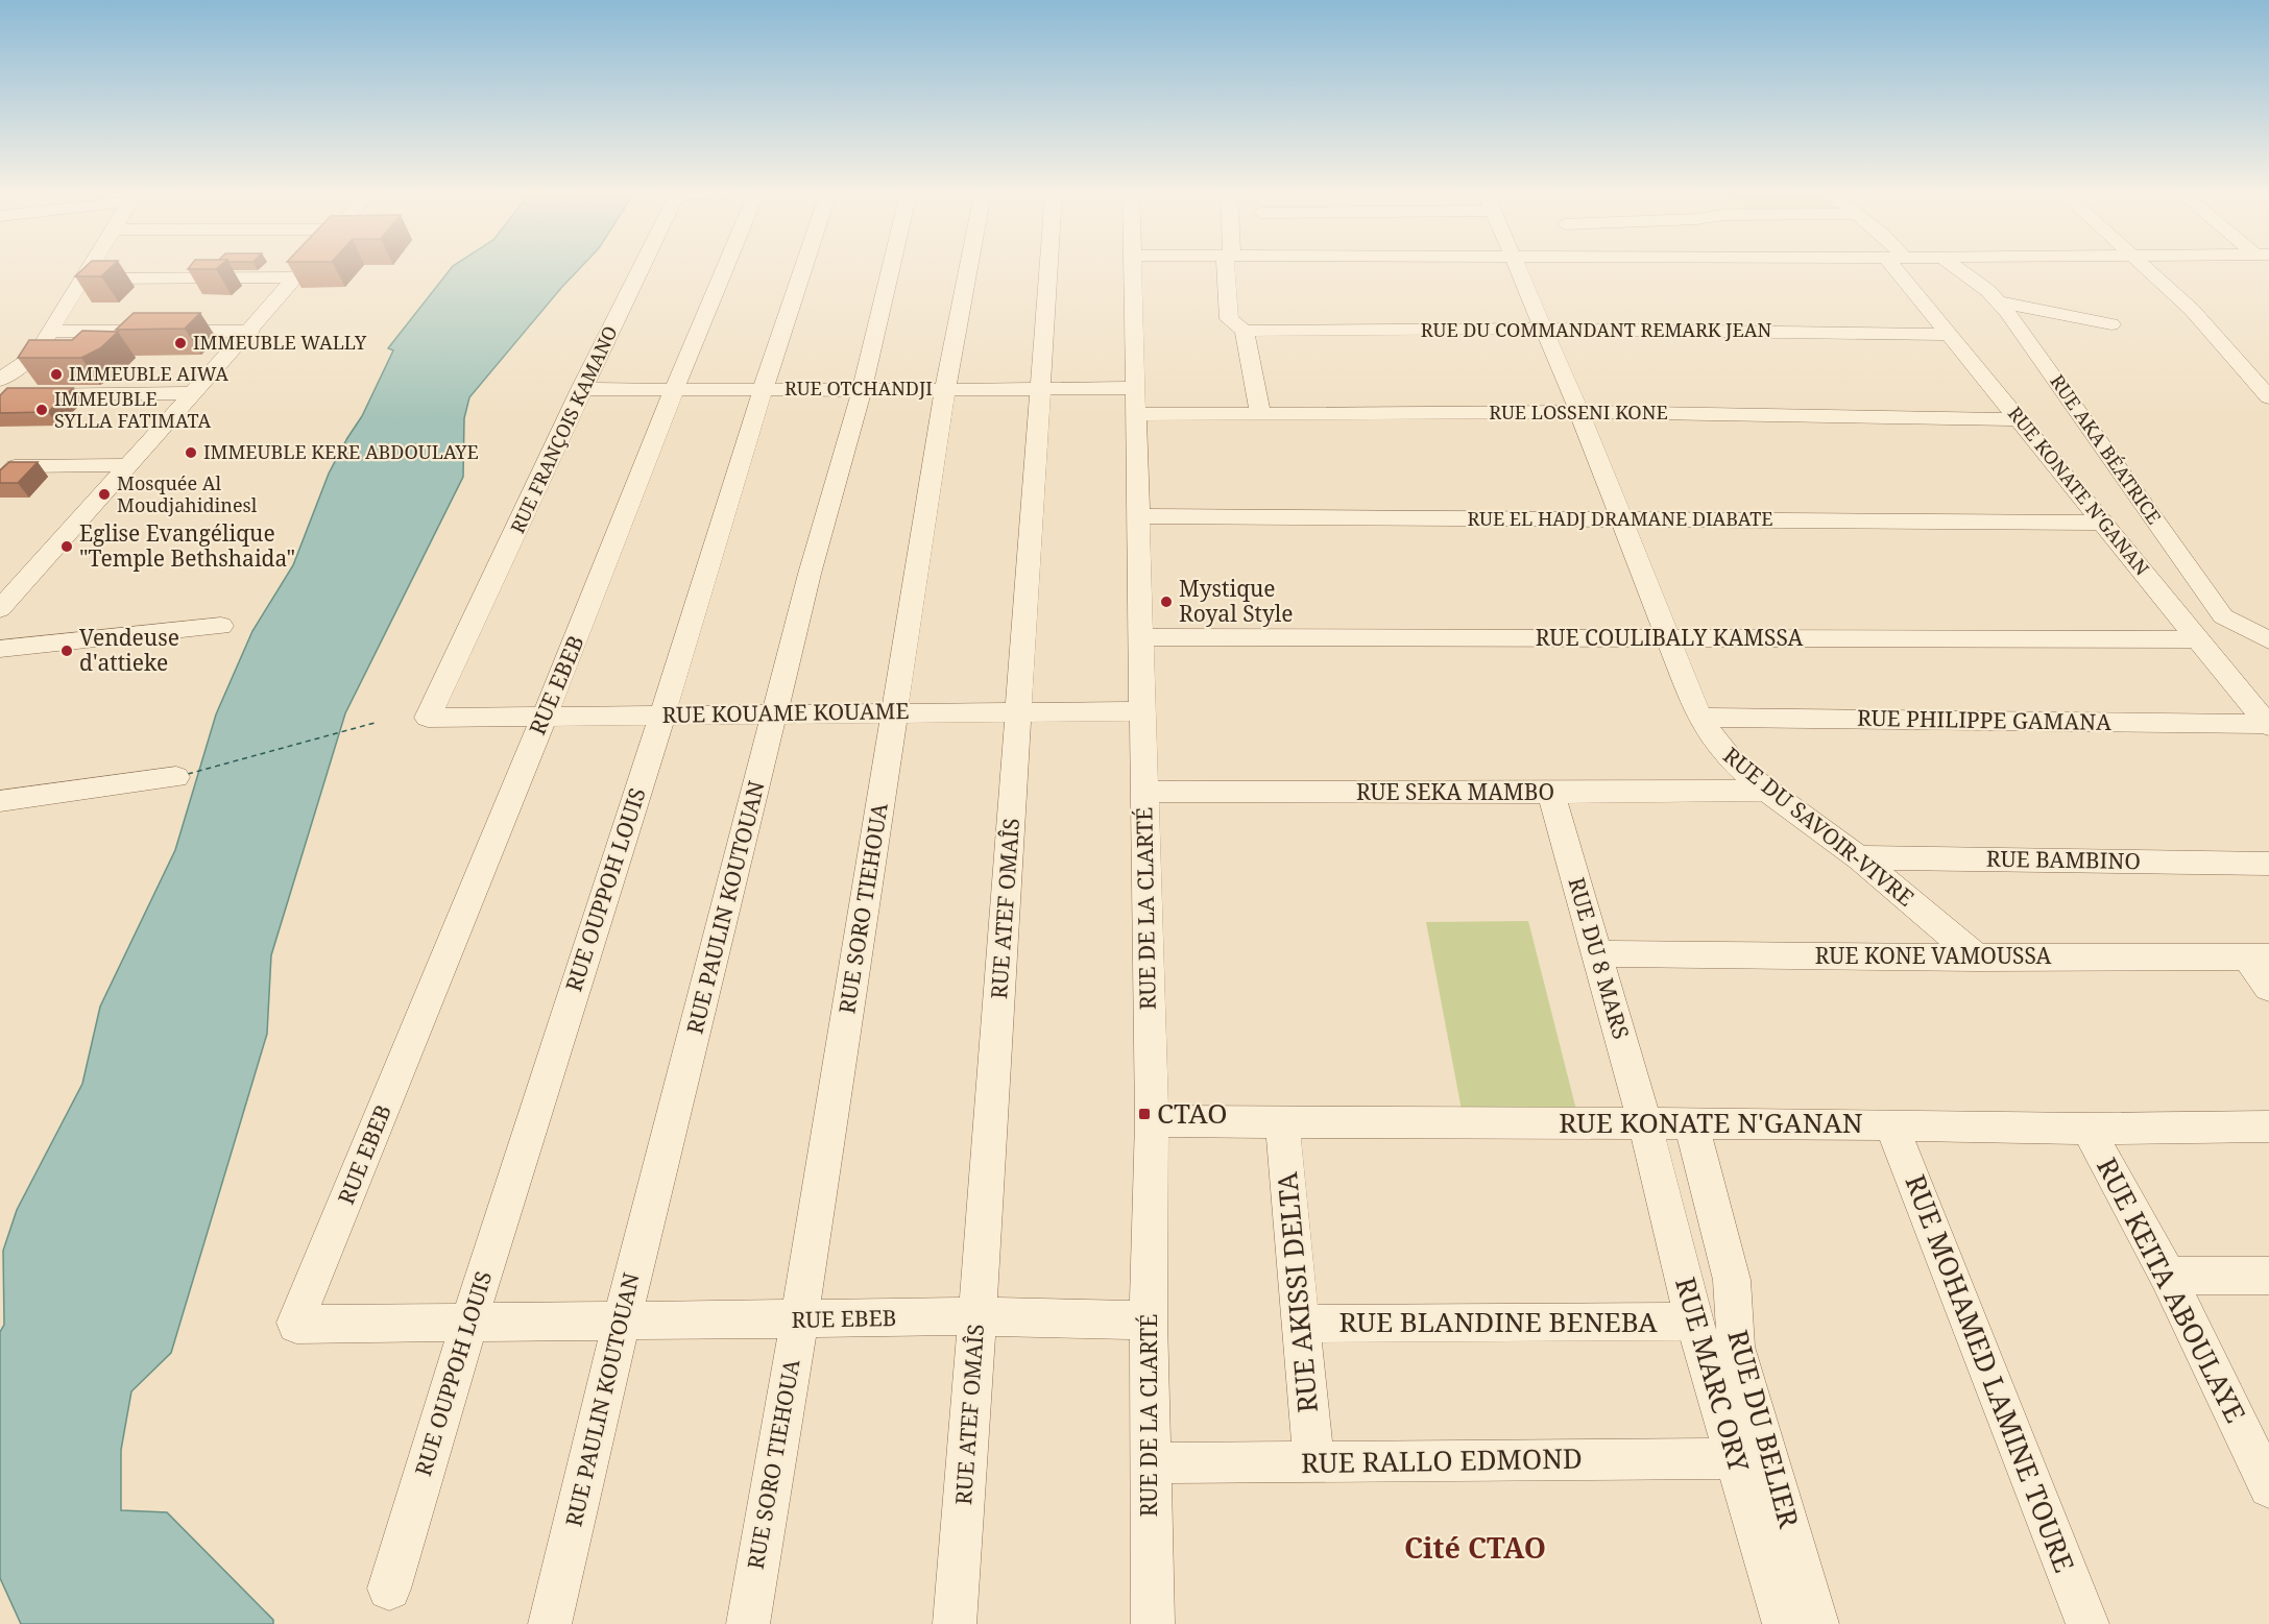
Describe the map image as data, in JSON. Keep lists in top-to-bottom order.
{
  "streets": {
    "street": [
      "RUE DU COMMANDANT REMARK JEAN",
      "RUE OTCHANDJI",
      "RUE LOSSENI KONE",
      "RUE FRANÇOIS KAMANO",
      "RUE AKA BÉATRICE",
      "RUE KONATE N'GANAN",
      "RUE EL HADJ DRAMANE DIABATE",
      "RUE COULIBALY KAMSSA",
      "RUE EBEB",
      "RUE KOUAME KOUAME",
      "RUE PHILIPPE GAMANA",
      "RUE SEKA MAMBO",
      "RUE DU SAVOIR-VIVRE",
      "RUE BAMBINO",
      "RUE OUPPOH LOUIS",
      "RUE PAULIN KOUTOUAN",
      "RUE SORO TIEHOUA",
      "RUE ATEF OMAÎS",
      "RUE DE LA CLARTÉ",
      "RUE KONE VAMOUSSA",
      "RUE DU 8 MARS",
      "RUE KEITA ABOULAYE",
      "RUE AKISSI DELTA",
      "RUE BLANDINE BENEBA",
      "RUE MOHAMED LAMINE TOURE",
      "RUE MARC ORY",
      "RUE DU BELIER",
      "RUE RALLO EDMOND"
    ]
  },
  "crossings": [
    ["RUE DU COMMANDANT REMARK JEAN", "RUE KONATE N'GANAN"],
    ["RUE DU COMMANDANT REMARK JEAN", "RUE DU SAVOIR-VIVRE"],
    ["RUE OTCHANDJI", "RUE FRANÇOIS KAMANO"],
    ["RUE OTCHANDJI", "RUE EBEB"],
    ["RUE OTCHANDJI", "RUE OUPPOH LOUIS"],
    ["RUE OTCHANDJI", "RUE PAULIN KOUTOUAN"],
    ["RUE OTCHANDJI", "RUE SORO TIEHOUA"],
    ["RUE OTCHANDJI", "RUE ATEF OMAÎS"],
    ["RUE OTCHANDJI", "RUE DE LA CLARTÉ"],
    ["RUE LOSSENI KONE", "RUE KONATE N'GANAN"],
    ["RUE LOSSENI KONE", "RUE DU SAVOIR-VIVRE"],
    ["RUE LOSSENI KONE", "RUE DE LA CLARTÉ"],
    ["RUE FRANÇOIS KAMANO", "RUE KOUAME KOUAME"],
    ["RUE KONATE N'GANAN", "RUE EL HADJ DRAMANE DIABATE"],
    ["RUE KONATE N'GANAN", "RUE COULIBALY KAMSSA"],
    ["RUE KONATE N'GANAN", "RUE PHILIPPE GAMANA"],
    ["RUE KONATE N'GANAN", "RUE DE LA CLARTÉ"],
    ["RUE KONATE N'GANAN", "RUE DU 8 MARS"],
    ["RUE KONATE N'GANAN", "RUE KEITA ABOULAYE"],
    ["RUE KONATE N'GANAN", "RUE AKISSI DELTA"],
    ["RUE KONATE N'GANAN", "RUE MOHAMED LAMINE TOURE"],
    ["RUE KONATE N'GANAN", "RUE MARC ORY"],
    ["RUE KONATE N'GANAN", "RUE DU BELIER"],
    ["RUE EL HADJ DRAMANE DIABATE", "RUE DU SAVOIR-VIVRE"],
    ["RUE EL HADJ DRAMANE DIABATE", "RUE DE LA CLARTÉ"],
    ["RUE COULIBALY KAMSSA", "RUE DU SAVOIR-VIVRE"],
    ["RUE COULIBALY KAMSSA", "RUE DE LA CLARTÉ"],
    ["RUE EBEB", "RUE KOUAME KOUAME"],
    ["RUE EBEB", "RUE OUPPOH LOUIS"],
    ["RUE EBEB", "RUE PAULIN KOUTOUAN"],
    ["RUE EBEB", "RUE SORO TIEHOUA"],
    ["RUE EBEB", "RUE ATEF OMAÎS"],
    ["RUE EBEB", "RUE DE LA CLARTÉ"],
    ["RUE KOUAME KOUAME", "RUE OUPPOH LOUIS"],
    ["RUE KOUAME KOUAME", "RUE PAULIN KOUTOUAN"],
    ["RUE KOUAME KOUAME", "RUE SORO TIEHOUA"],
    ["RUE KOUAME KOUAME", "RUE ATEF OMAÎS"],
    ["RUE KOUAME KOUAME", "RUE DE LA CLARTÉ"],
    ["RUE PHILIPPE GAMANA", "RUE DU SAVOIR-VIVRE"],
    ["RUE SEKA MAMBO", "RUE DU SAVOIR-VIVRE"],
    ["RUE SEKA MAMBO", "RUE DE LA CLARTÉ"],
    ["RUE SEKA MAMBO", "RUE DU 8 MARS"],
    ["RUE DU SAVOIR-VIVRE", "RUE BAMBINO"],
    ["RUE DU SAVOIR-VIVRE", "RUE KONE VAMOUSSA"],
    ["RUE DE LA CLARTÉ", "RUE RALLO EDMOND"],
    ["RUE KONE VAMOUSSA", "RUE DU 8 MARS"],
    ["RUE DU 8 MARS", "RUE MARC ORY"],
    ["RUE AKISSI DELTA", "RUE BLANDINE BENEBA"],
    ["RUE AKISSI DELTA", "RUE RALLO EDMOND"],
    ["RUE BLANDINE BENEBA", "RUE MARC ORY"],
    ["RUE MARC ORY", "RUE RALLO EDMOND"]
  ],
  "districts": ["Cité CTAO"],
  "places": {
    "other": [
      "IMMEUBLE WALLY",
      "IMMEUBLE AIWA",
      "IMMEUBLE SYLLA FATIMATA",
      "IMMEUBLE KERE ABDOULAYE",
      "Mosquée Al Moudjahidinesl",
      "Eglise Evangélique \"Temple Bethshaida\"",
      "Mystique Royal Style",
      "Vendeuse d'attieke"
    ],
    "transit": ["CTAO"]
  }
}
